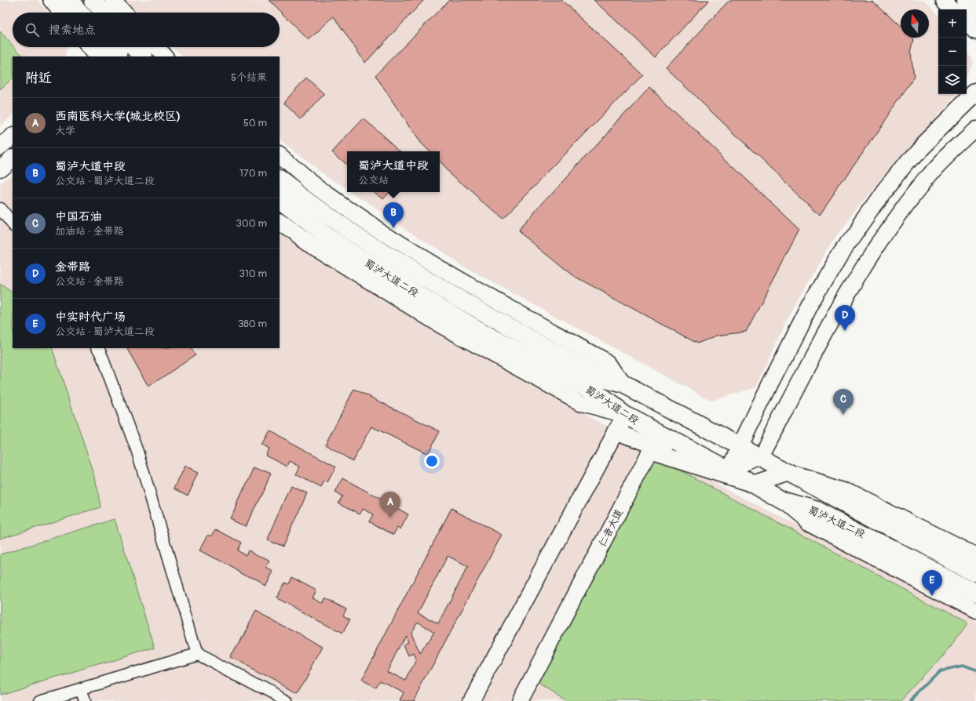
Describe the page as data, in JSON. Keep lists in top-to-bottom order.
{
  "streets": {
    "highway": ["蜀泸大道二段"],
    "street": ["仁者大道"]
  },
  "crossings": [
    ["蜀泸大道二段", "仁者大道"]
  ],
  "north": "top",
  "page": {
    "map_buttons": ["+", "−"],
    "search": "搜索地点",
    "heading": ["附近", "5个结果"],
    "list": [
      {
        "mark": "A",
        "name": "西南医科大学(城北校区)",
        "note": "大学",
        "value": "50 m"
      },
      {
        "mark": "B",
        "name": "蜀泸大道中段",
        "note": "公交站 · 蜀泸大道二段",
        "value": "170 m"
      },
      {
        "mark": "C",
        "name": "中国石油",
        "note": "加油站 · 金带路",
        "value": "300 m"
      },
      {
        "mark": "D",
        "name": "金带路",
        "note": "公交站 · 金带路",
        "value": "310 m"
      },
      {
        "mark": "E",
        "name": "中实时代广场",
        "note": "公交站 · 蜀泸大道二段",
        "value": "380 m"
      }
    ],
    "popup": ["蜀泸大道中段", "公交站"],
    "pins": [
      "B",
      "D",
      "C",
      "A",
      "E"
    ]
  }
}
